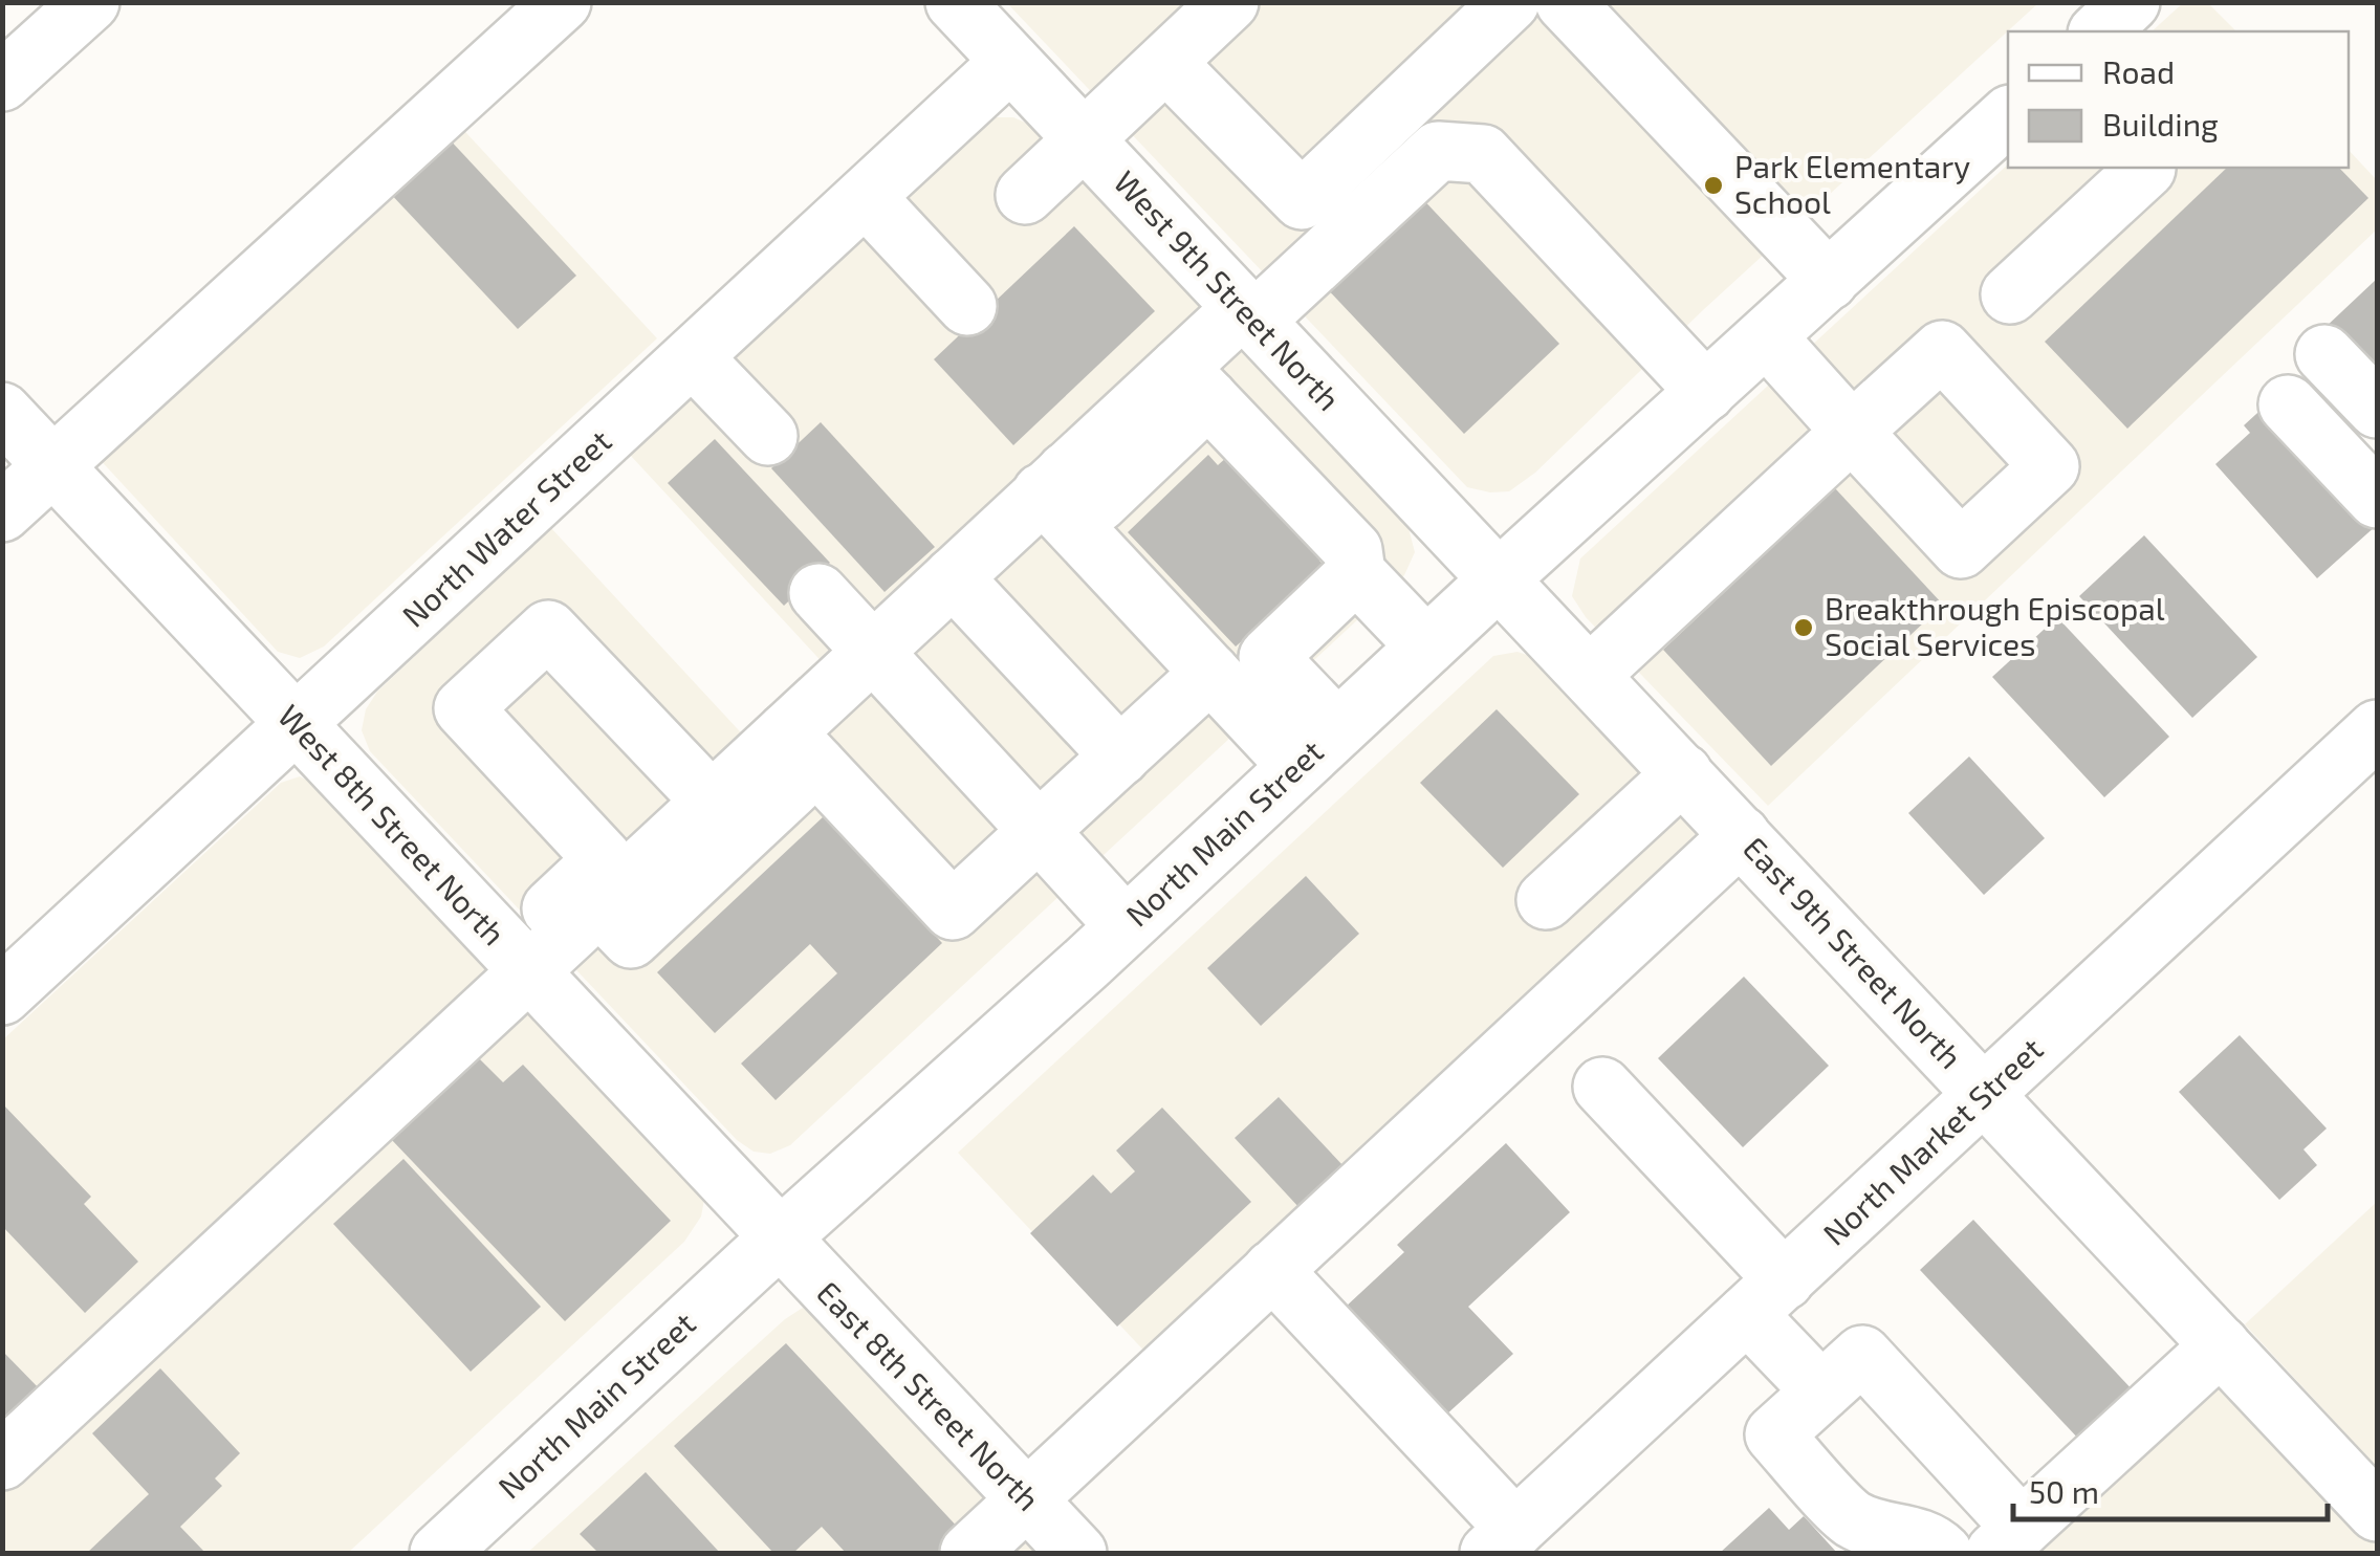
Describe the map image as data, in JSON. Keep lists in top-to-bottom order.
{
  "streets": {
    "street": [
      "West 9th Street North",
      "North Water Street",
      "West 8th Street North",
      "North Main Street",
      "East 9th Street North",
      "North Market Street",
      "East 8th Street North"
    ]
  },
  "crossings": [
    ["West 9th Street North", "North Water Street"],
    ["West 9th Street North", "North Main Street"],
    ["West 9th Street North", "East 9th Street North"],
    ["North Water Street", "West 8th Street North"],
    ["West 8th Street North", "North Main Street"],
    ["West 8th Street North", "East 8th Street North"],
    ["North Main Street", "East 9th Street North"],
    ["North Main Street", "East 8th Street North"],
    ["East 9th Street North", "North Market Street"]
  ],
  "places": ["Park Elementary School", "Breakthrough Episcopal Social Services"],
  "legend": ["Road", "Building"],
  "scale_bar": "50 m"
}
